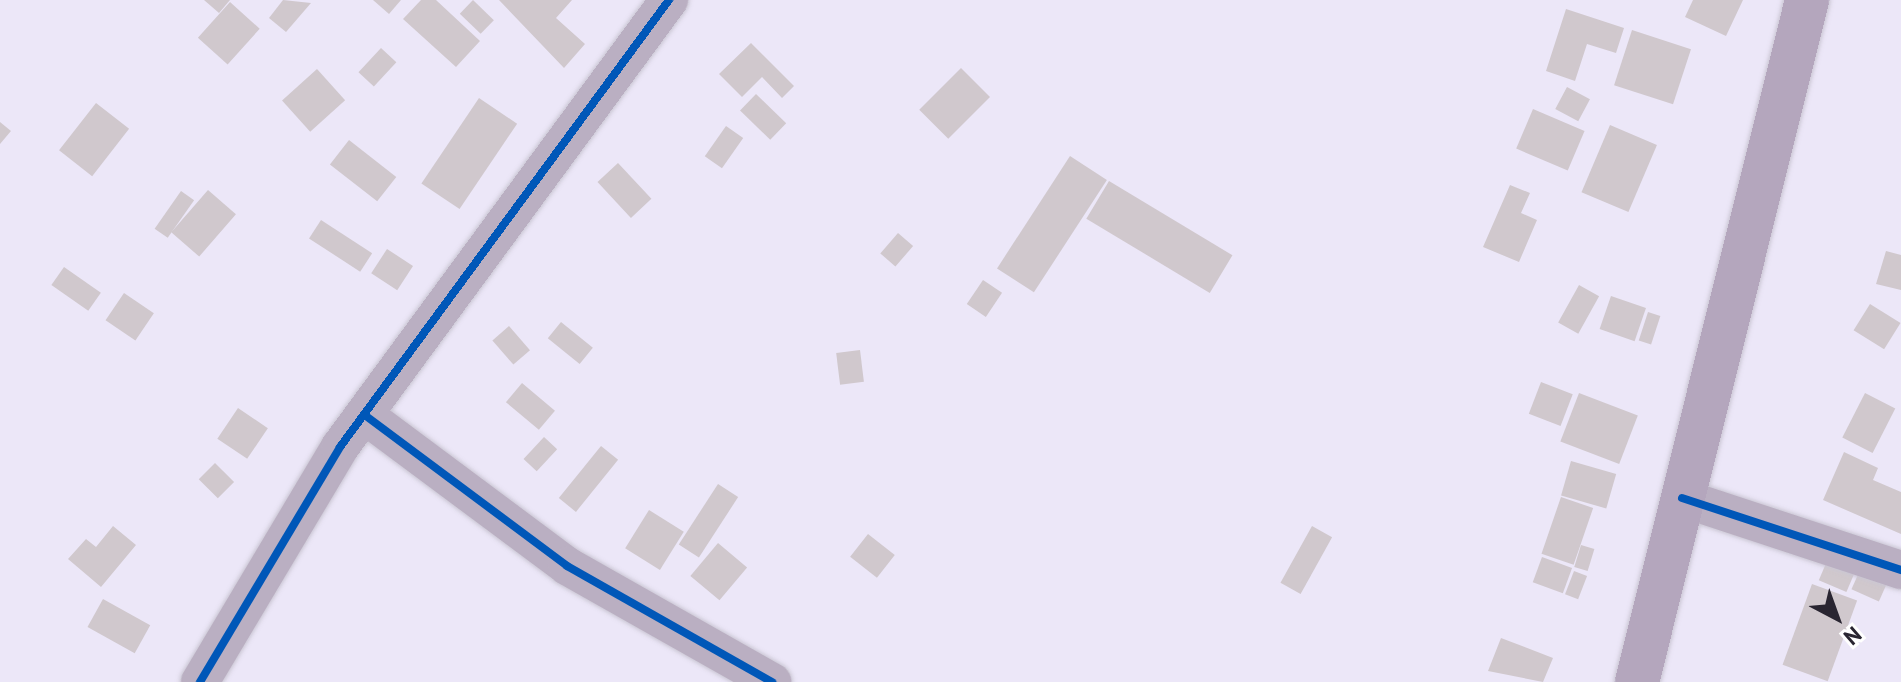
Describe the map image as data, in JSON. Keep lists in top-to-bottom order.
{
  "north": "bottom right"
}
